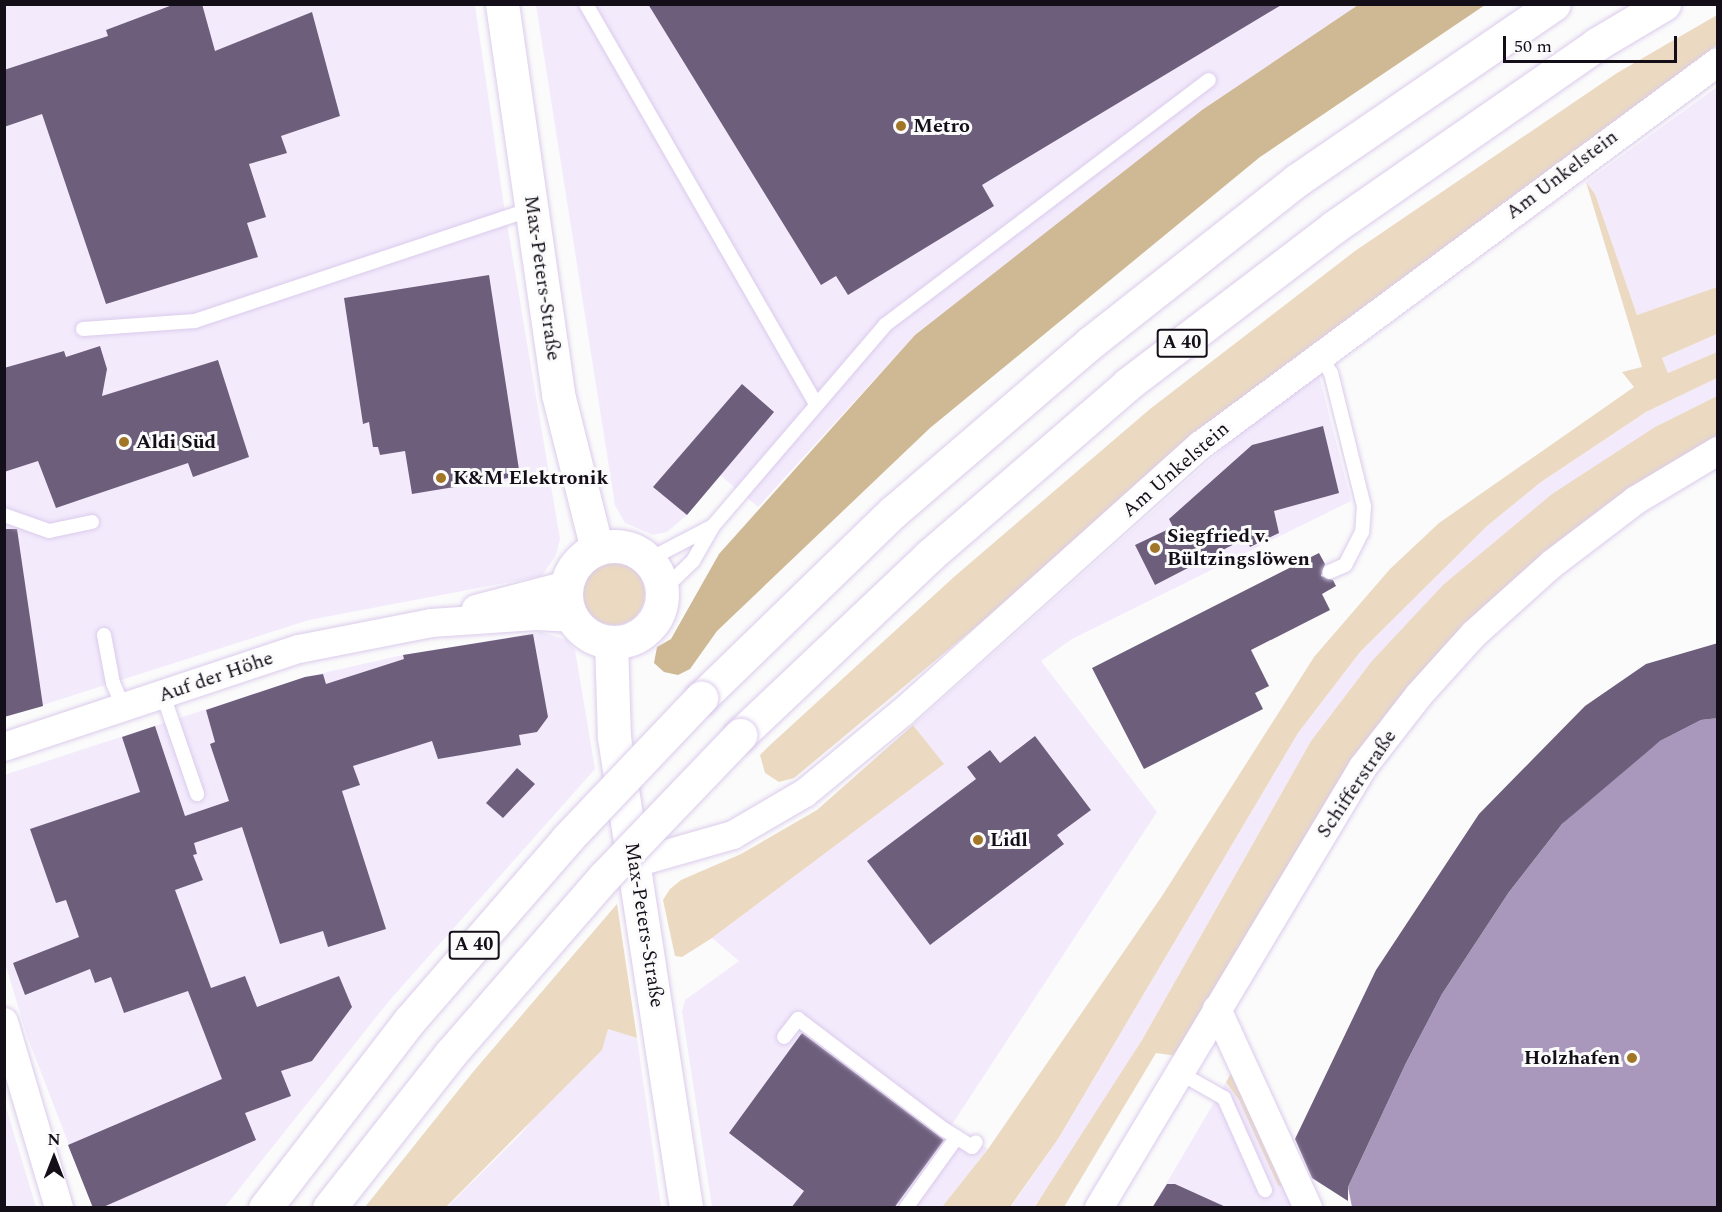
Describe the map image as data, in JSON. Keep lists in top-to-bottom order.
{
  "streets": {
    "main road": ["Max-Peters-Straße", "A 40"],
    "street": ["Am Unkelstein", "Auf der Höhe", "Schifferstraße"]
  },
  "crossings": [
    ["Am Unkelstein", "Max-Peters-Straße"],
    ["Max-Peters-Straße", "Auf der Höhe"]
  ],
  "places": [
    "Metro",
    "Aldi Süd",
    "K&M Elektronik",
    "Siegfried v. Bültzingslöwen",
    "Lidl",
    "Holzhafen"
  ],
  "scale_bar": "50 m",
  "north": "top"
}
